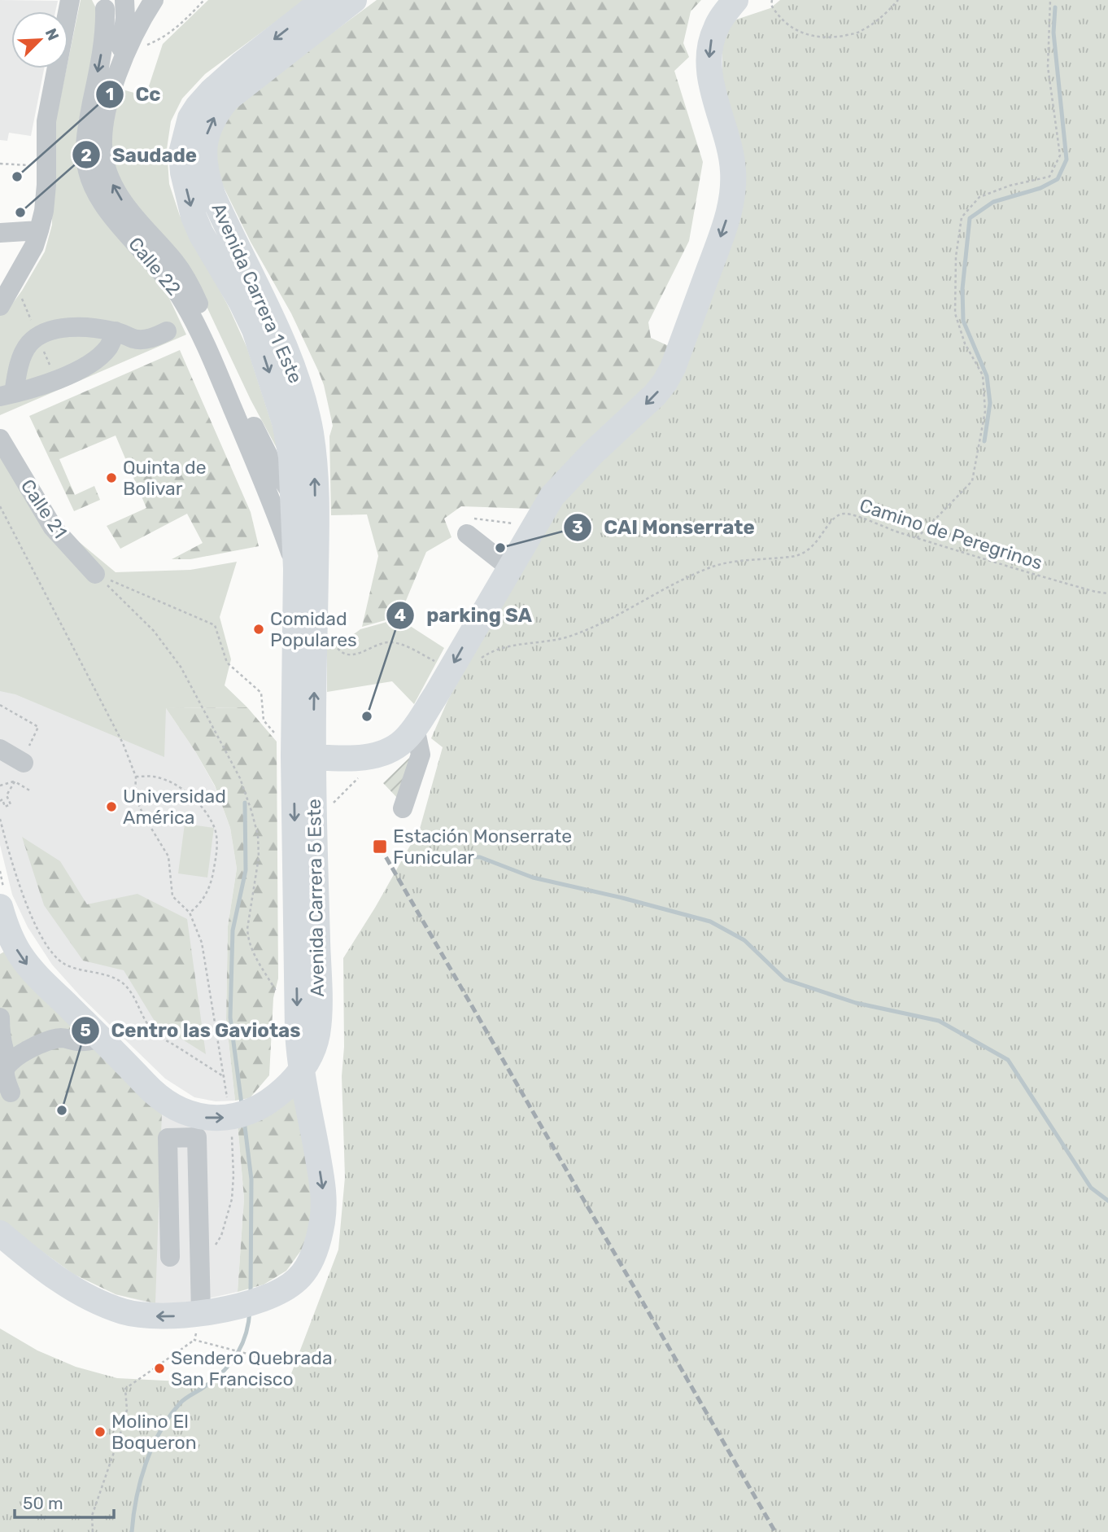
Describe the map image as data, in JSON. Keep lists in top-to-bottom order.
{
  "streets": {
    "main road": ["Avenida Carrera 1 Este", "Avenida Carrera 5 Este"],
    "street": ["Calle 22", "Calle 21"],
    "path": ["Camino de Peregrinos"]
  },
  "crossings": [
    ["Calle 22", "Avenida Carrera 1 Este"],
    ["Avenida Carrera 1 Este", "Avenida Carrera 5 Este"]
  ],
  "places": {
    "other": [
      "Cc",
      "Saudade",
      "Quinta de Bolivar",
      "CAI Monserrate",
      "Comidad Populares",
      "parking SA",
      "Universidad América",
      "Centro las Gaviotas",
      "Sendero Quebrada San Francisco",
      "Molino El Boqueron"
    ],
    "transit": ["Estación Monserrate Funicular"]
  },
  "scale_bar": "50 m",
  "north": "top right"
}
